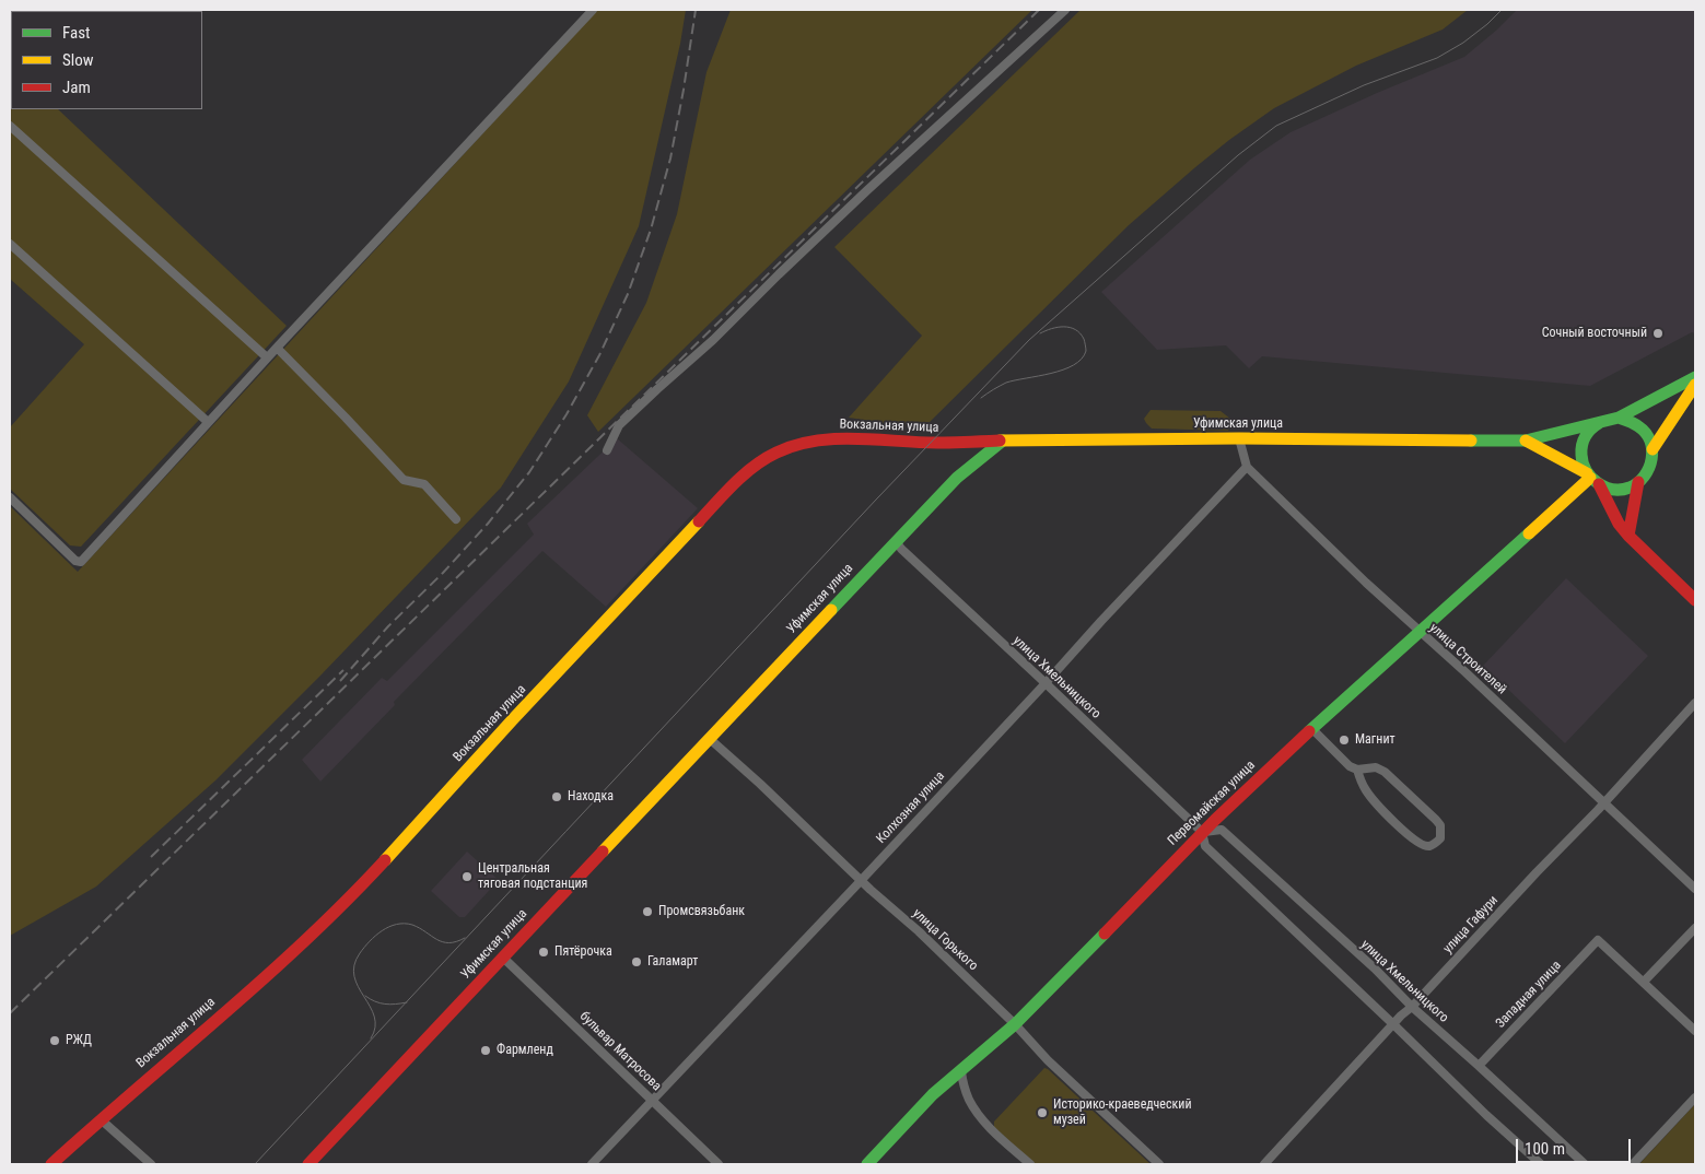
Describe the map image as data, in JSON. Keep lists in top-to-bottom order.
{
  "streets": {
    "main road": ["Уфимская улица", "Вокзальная улица", "Первомайская улица"],
    "street": [
      "улица Строителей",
      "улица Хмельницкого",
      "Колхозная улица",
      "улица Гафури",
      "улица Горького",
      "Западная улица",
      "бульвар Матросова"
    ]
  },
  "crossings": [
    ["Уфимская улица", "Вокзальная улица"],
    ["Уфимская улица", "улица Хмельницкого"],
    ["Уфимская улица", "улица Горького"],
    ["Уфимская улица", "бульвар Матросова"],
    ["улица Строителей", "Первомайская улица"],
    ["улица Строителей", "Колхозная улица"],
    ["улица Строителей", "улица Гафури"],
    ["улица Хмельницкого", "Первомайская улица"],
    ["улица Хмельницкого", "Колхозная улица"],
    ["улица Хмельницкого", "улица Гафури"],
    ["улица Хмельницкого", "Западная улица"],
    ["Первомайская улица", "улица Горького"],
    ["Колхозная улица", "улица Горького"],
    ["Колхозная улица", "бульвар Матросова"]
  ],
  "places": [
    "Сочный восточный",
    "Магнит",
    "Находка",
    "Центральная тяговая подстанция",
    "Промсвязьбанк",
    "Пятёрочка",
    "Галамарт",
    "РЖД",
    "Фармленд",
    "Историко-краеведческий музей"
  ],
  "legend": ["Fast", "Slow", "Jam"],
  "scale_bar": "100 m"
}
